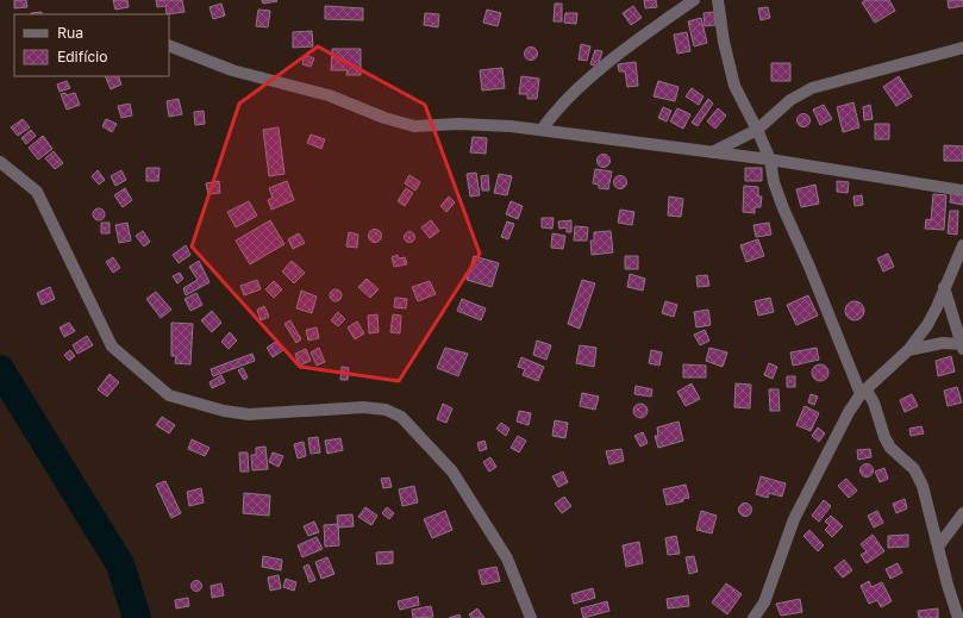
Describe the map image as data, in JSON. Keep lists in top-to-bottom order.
{
  "legend": ["Rua", "Edifício"]
}
